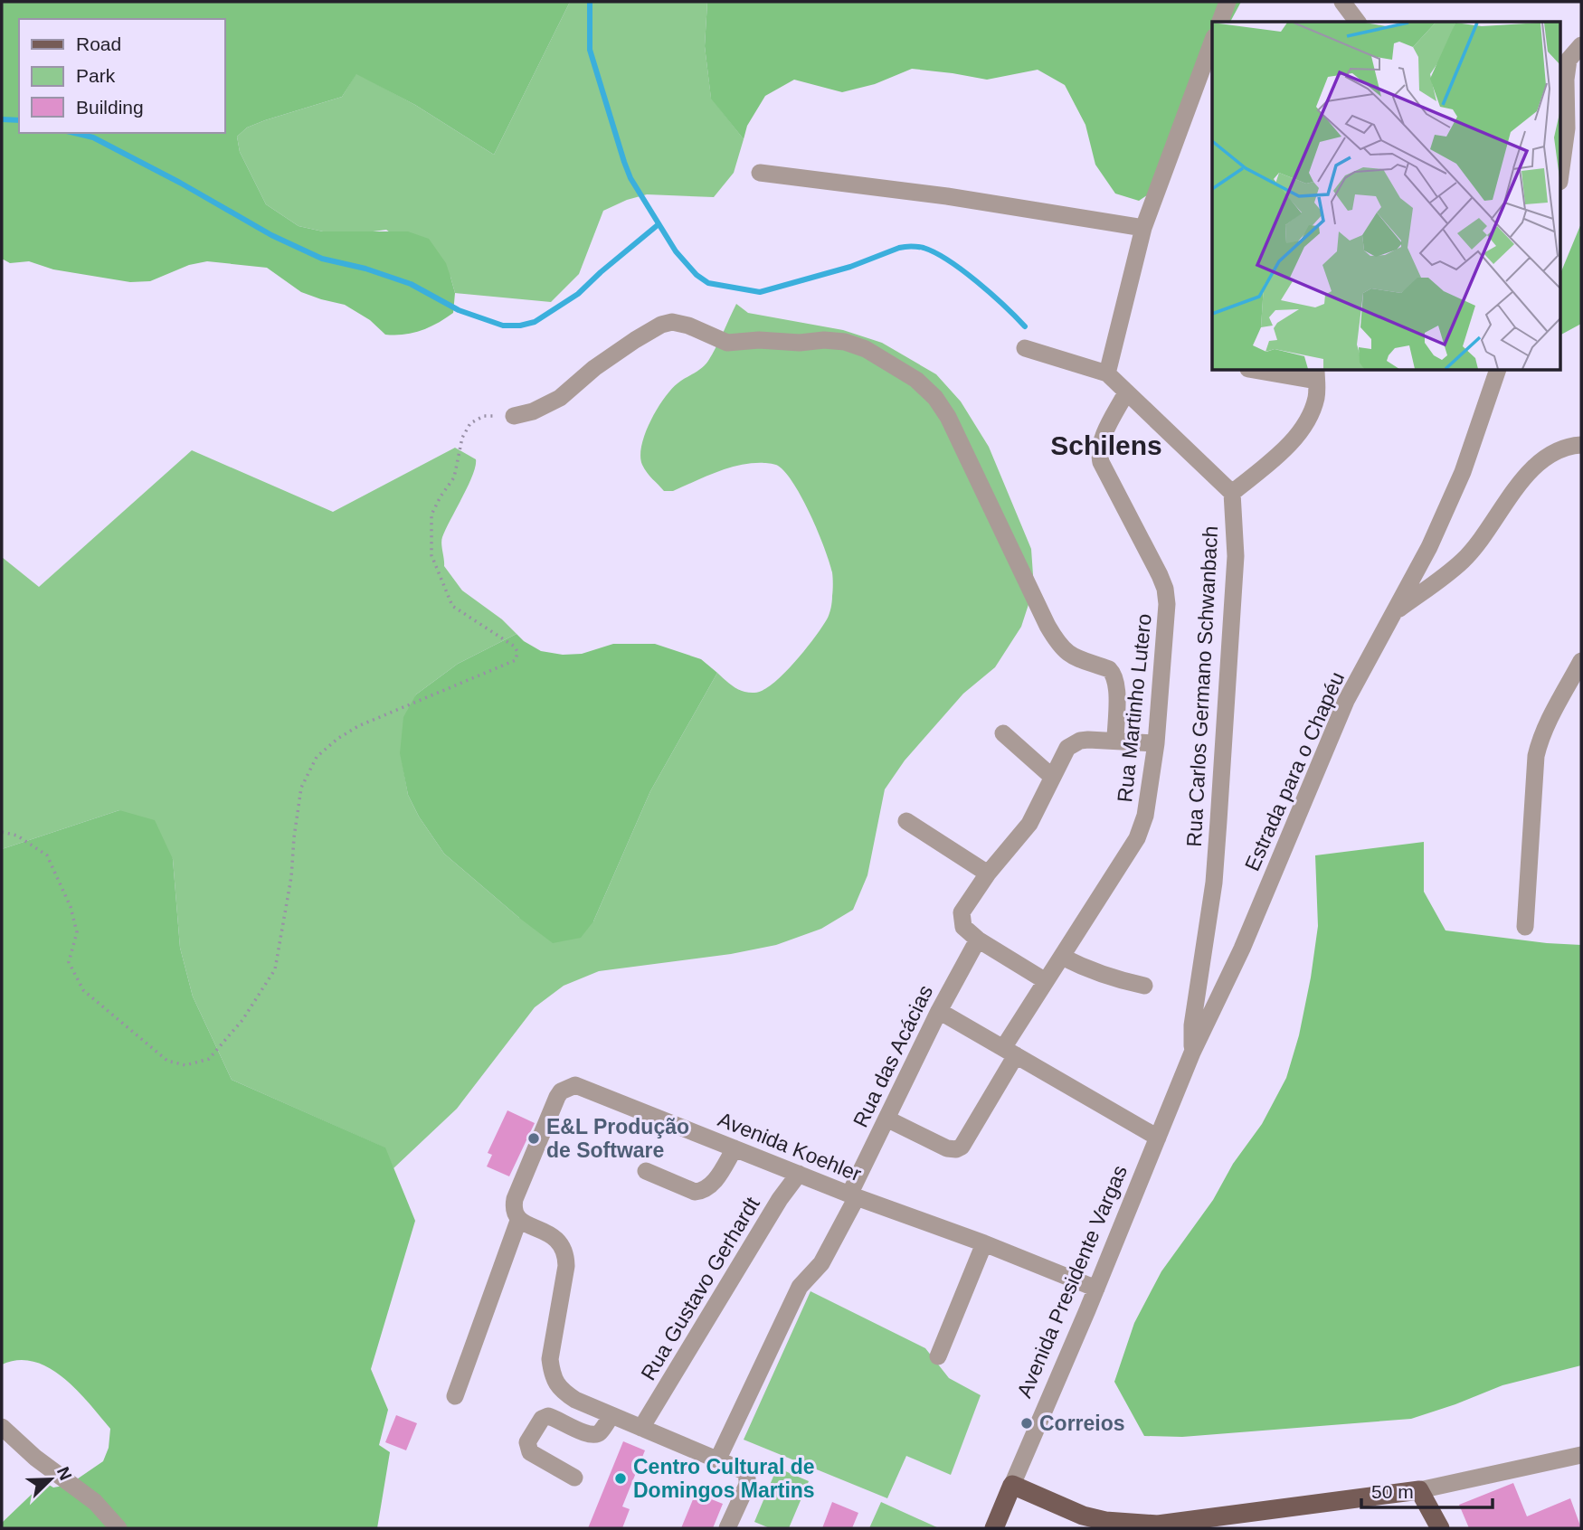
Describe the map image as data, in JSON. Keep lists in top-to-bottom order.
{
  "streets": {
    "main road": ["Avenida Presidente Vargas"],
    "street": [
      "Rua Carlos Germano Schwanbach",
      "Rua Martinho Lutero",
      "Estrada para o Chapéu",
      "Rua das Acácias",
      "Avenida Koehler",
      "Rua Gustavo Gerhardt"
    ]
  },
  "crossings": [
    ["Rua Carlos Germano Schwanbach", "Estrada para o Chapéu"],
    ["Rua Carlos Germano Schwanbach", "Avenida Presidente Vargas"],
    ["Rua Martinho Lutero", "Rua das Acácias"],
    ["Estrada para o Chapéu", "Avenida Presidente Vargas"],
    ["Rua das Acácias", "Avenida Koehler"],
    ["Avenida Koehler", "Avenida Presidente Vargas"],
    ["Avenida Koehler", "Rua Gustavo Gerhardt"]
  ],
  "districts": ["Schilens"],
  "places": ["E&L Produção de Software", "Correios", "Centro Cultural de Domingos Martins"],
  "legend": ["Road", "Park", "Building"],
  "scale_bar": "50 m",
  "north": "top right"
}
